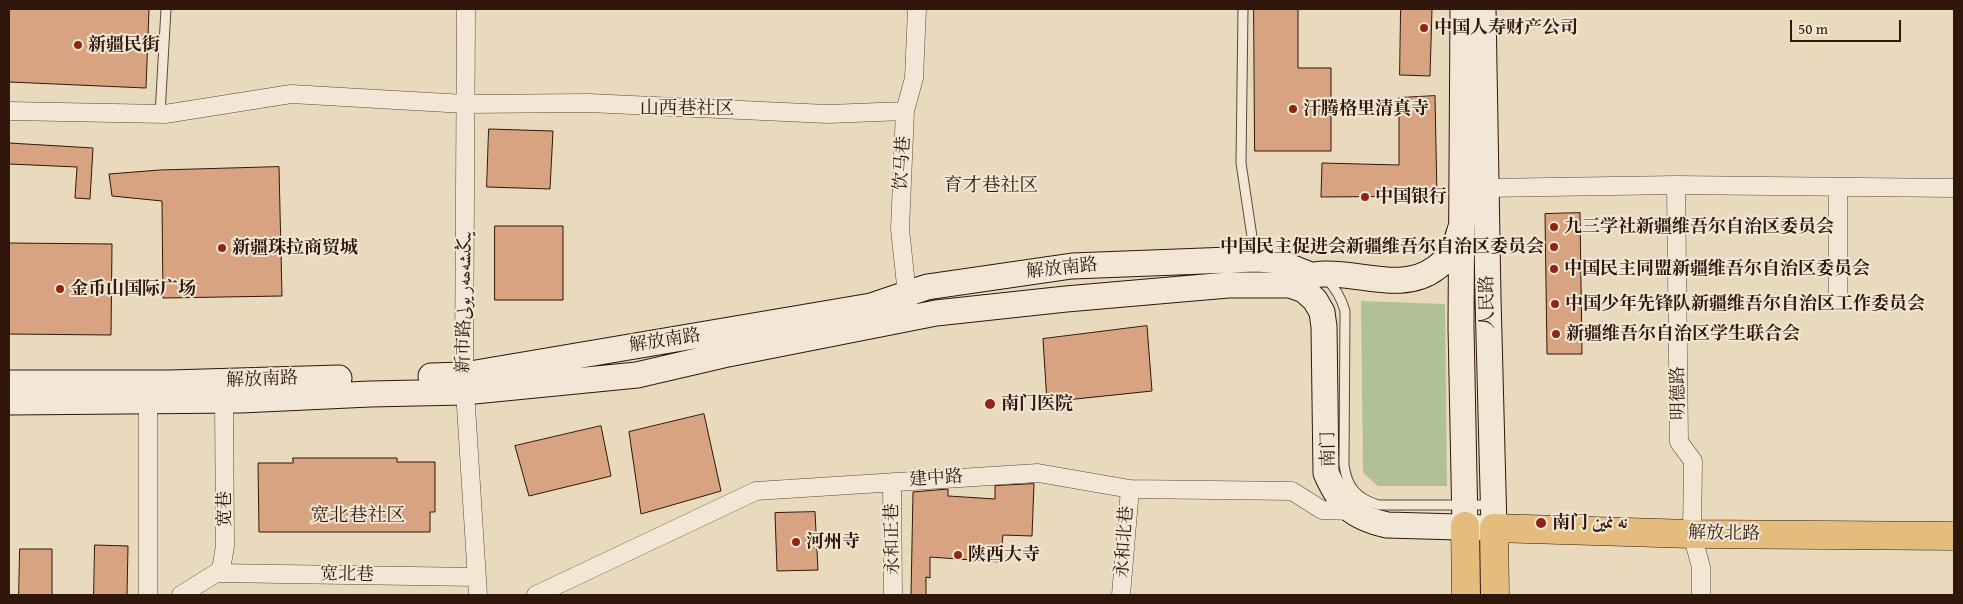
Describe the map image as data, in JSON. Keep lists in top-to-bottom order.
{
  "streets": {
    "main road": ["解放南路", "人民路", "解放北路"],
    "street": [
      "饮马巷",
      "新市路يىڭىشەھەر يولى",
      "明德路",
      "建中路",
      "宽巷",
      "永和正巷",
      "永和北巷",
      "宽北巷"
    ],
    "lane": ["南门"]
  },
  "crossings": [
    ["饮马巷", "解放南路"],
    ["解放南路", "新市路يىڭىشەھەر يولى"],
    ["解放南路", "人民路"],
    ["解放南路", "南门"],
    ["解放南路", "建中路"],
    ["解放南路", "宽巷"],
    ["解放南路", "解放北路"],
    ["新市路يىڭىشەھەر يولى", "宽北巷"],
    ["人民路", "南门"],
    ["人民路", "解放北路"],
    ["明德路", "解放北路"],
    ["建中路", "永和正巷"],
    ["建中路", "永和北巷"],
    ["宽巷", "宽北巷"]
  ],
  "districts": ["山西巷社区", "育才巷社区", "宽北巷社区"],
  "places": [
    "中国人寿财产公司",
    "新疆民街",
    "汗腾格里清真寺",
    "中国银行",
    "九三学社新疆维吾尔自治区委员会",
    "中国民主促进会新疆维吾尔自治区委员会",
    "新疆珠拉商贸城",
    "中国民主同盟新疆维吾尔自治区委员会",
    "金币山国际广场",
    "中国少年先锋队新疆维吾尔自治区工作委员会",
    "新疆维吾尔自治区学生联合会",
    "南门医院",
    "南门 نە نمين",
    "河州寺",
    "陕西大寺"
  ],
  "scale_bar": "50 m"
}
